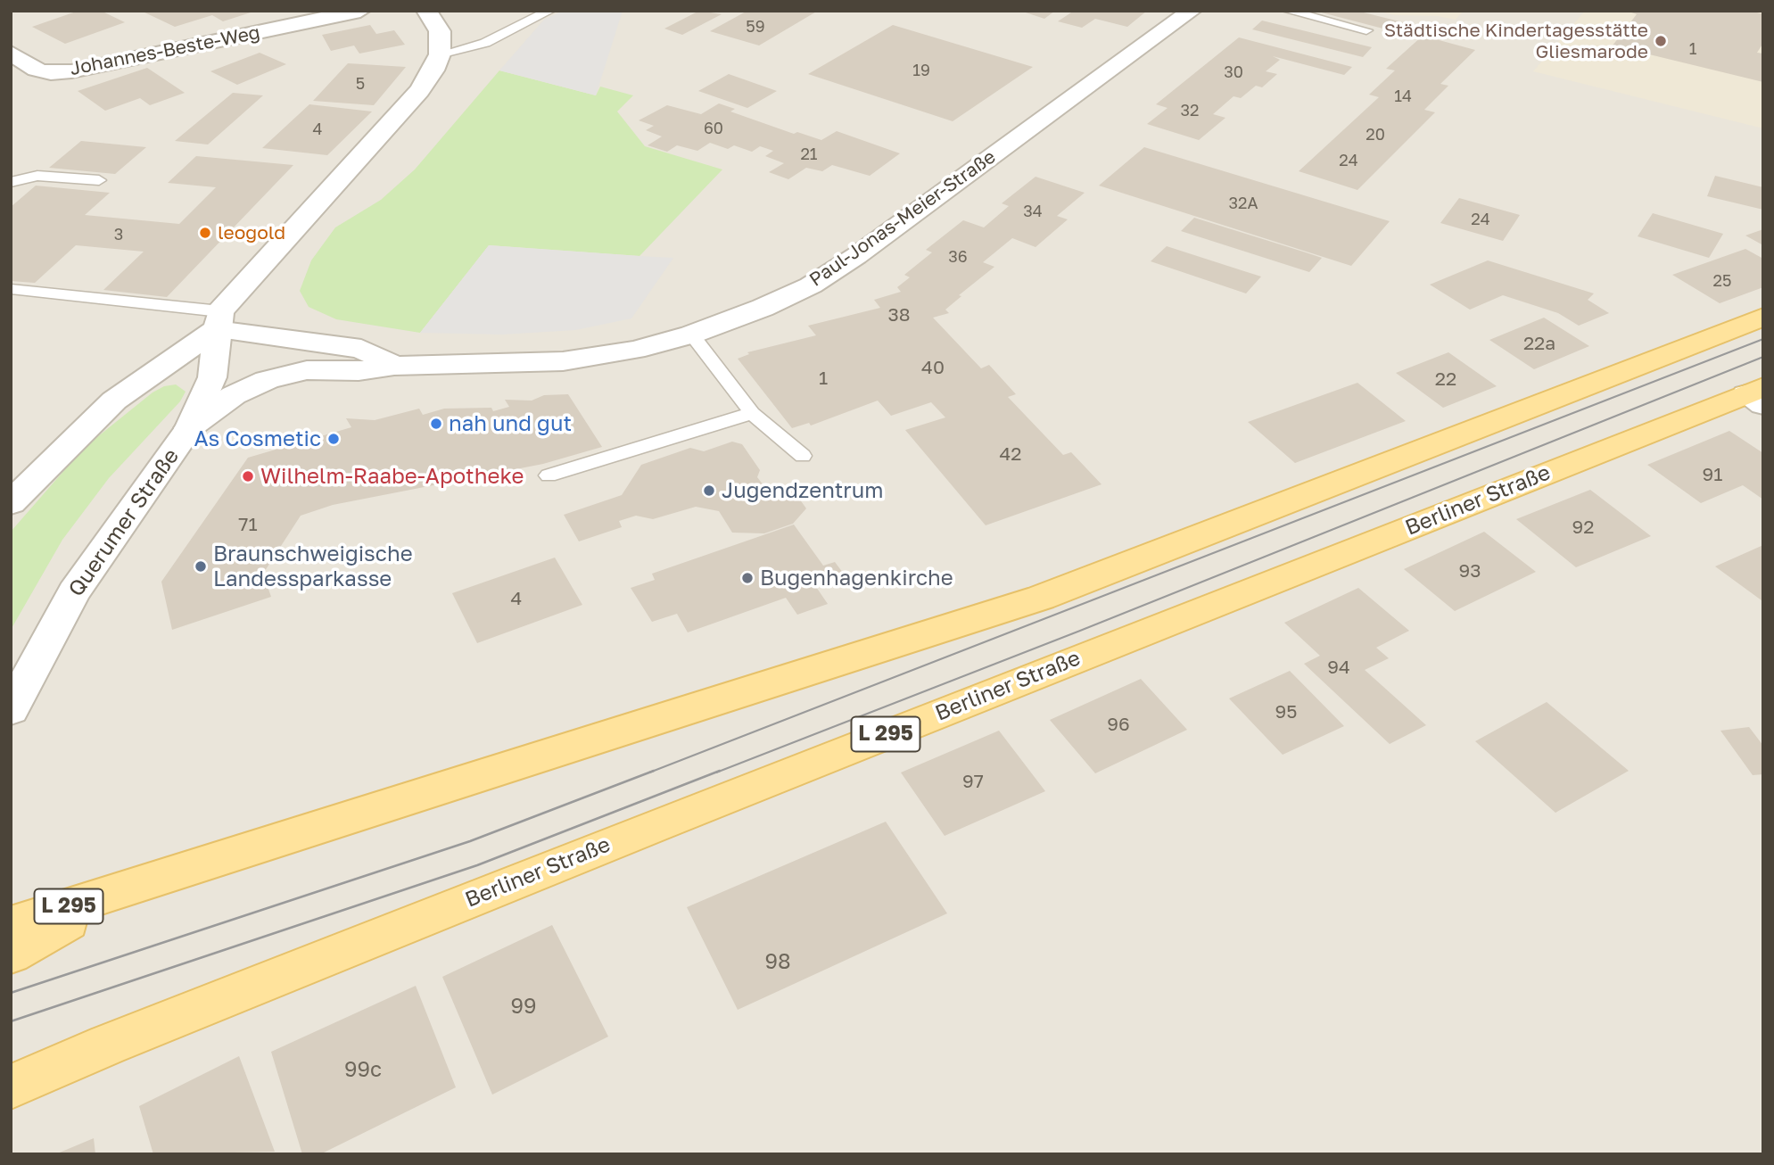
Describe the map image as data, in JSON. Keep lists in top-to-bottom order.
{
  "streets": {
    "main road": ["Berliner Straße", "L 295"],
    "street": ["Johannes-Beste-Weg", "Paul-Jonas-Meier-Straße", "Querumer Straße"]
  },
  "crossings": [
    ["Paul-Jonas-Meier-Straße", "Querumer Straße"]
  ],
  "places": [
    "Städtische Kindertagesstätte Gliesmarode",
    "leogold",
    "nah und gut",
    "As Cosmetic",
    "Wilhelm-Raabe-Apotheke",
    "Jugendzentrum",
    "Braunschweigische Landessparkasse",
    "Bugenhagenkirche"
  ],
  "house_numbers": [
    "59",
    "1",
    "19",
    "30",
    "5",
    "14",
    "32",
    "60",
    "4",
    "20",
    "21",
    "24",
    "32A",
    "34",
    "24",
    "3",
    "36",
    "25",
    "38",
    "22a",
    "40",
    "1",
    "22",
    "42",
    "91",
    "71",
    "92",
    "93",
    "4",
    "94",
    "95",
    "96",
    "97",
    "98",
    "99",
    "99c"
  ]
}
